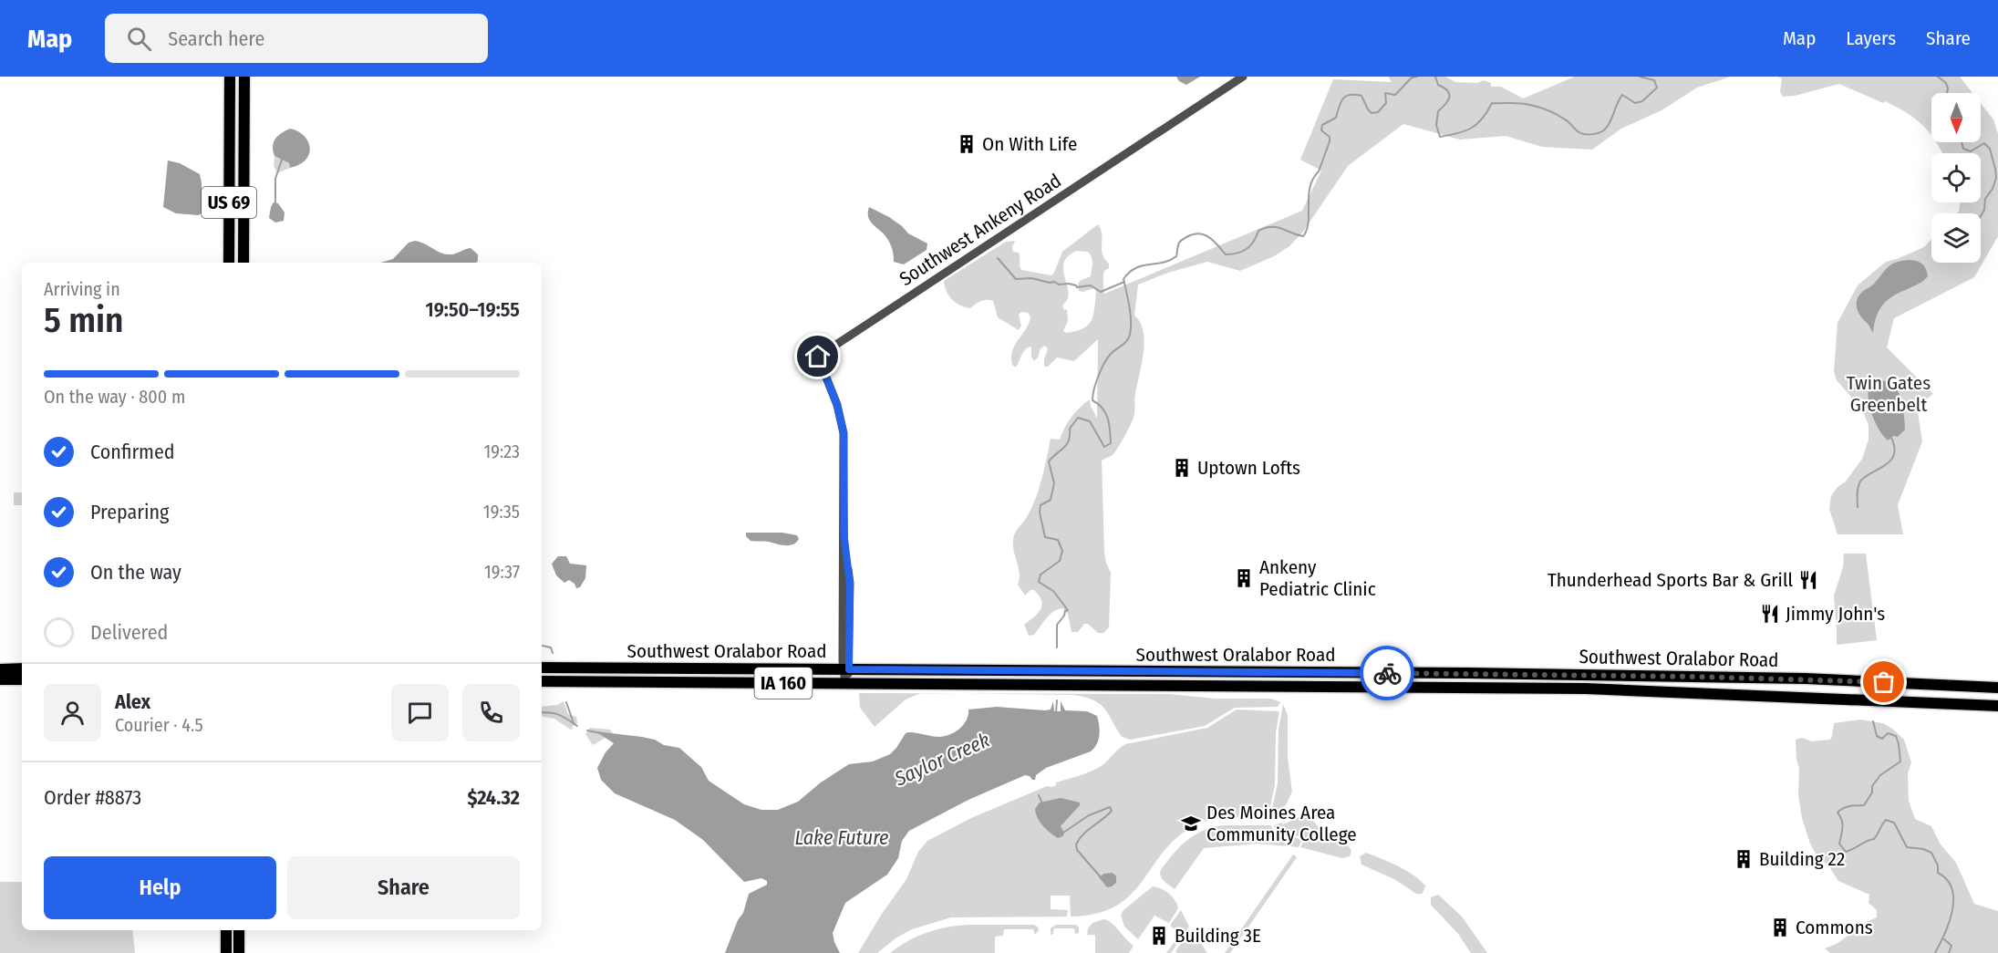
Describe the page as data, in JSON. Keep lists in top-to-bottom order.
{
  "streets": {
    "main road": ["US 69", "Southwest Oralabor Road", "IA 160"],
    "street": ["Southwest Ankeny Road"]
  },
  "crossings": [
    ["Southwest Ankeny Road", "Southwest Oralabor Road"]
  ],
  "water": ["Saylor Creek", "Lake Future"],
  "parks": ["Twin Gates Greenbelt"],
  "places": {
    "building": [
      "On With Life",
      "Uptown Lofts",
      "Ankeny Pediatric Clinic",
      "Building 22",
      "Commons",
      "Building 3E"
    ],
    "restaurant": ["Thunderhead Sports Bar & Grill", "Jimmy John's"],
    "school or university": ["Des Moines Area Community College"]
  },
  "north": "bottom",
  "page": {
    "header": "Map",
    "search": "Search here",
    "nav": ["Map", "Layers", "Share"],
    "heading": ["5 min", "Arriving in", "19:50–19:55"],
    "panel": [
      "Alex",
      "Courier · 4.5",
      "Order #8873",
      "$24.32"
    ],
    "bar": "On the way · 800 m",
    "list": [
      ["Confirmed", "19:23"],
      ["Preparing", "19:35"],
      ["On the way", "19:37"],
      "Delivered"
    ],
    "buttons": ["Help", "Share"]
  }
}
